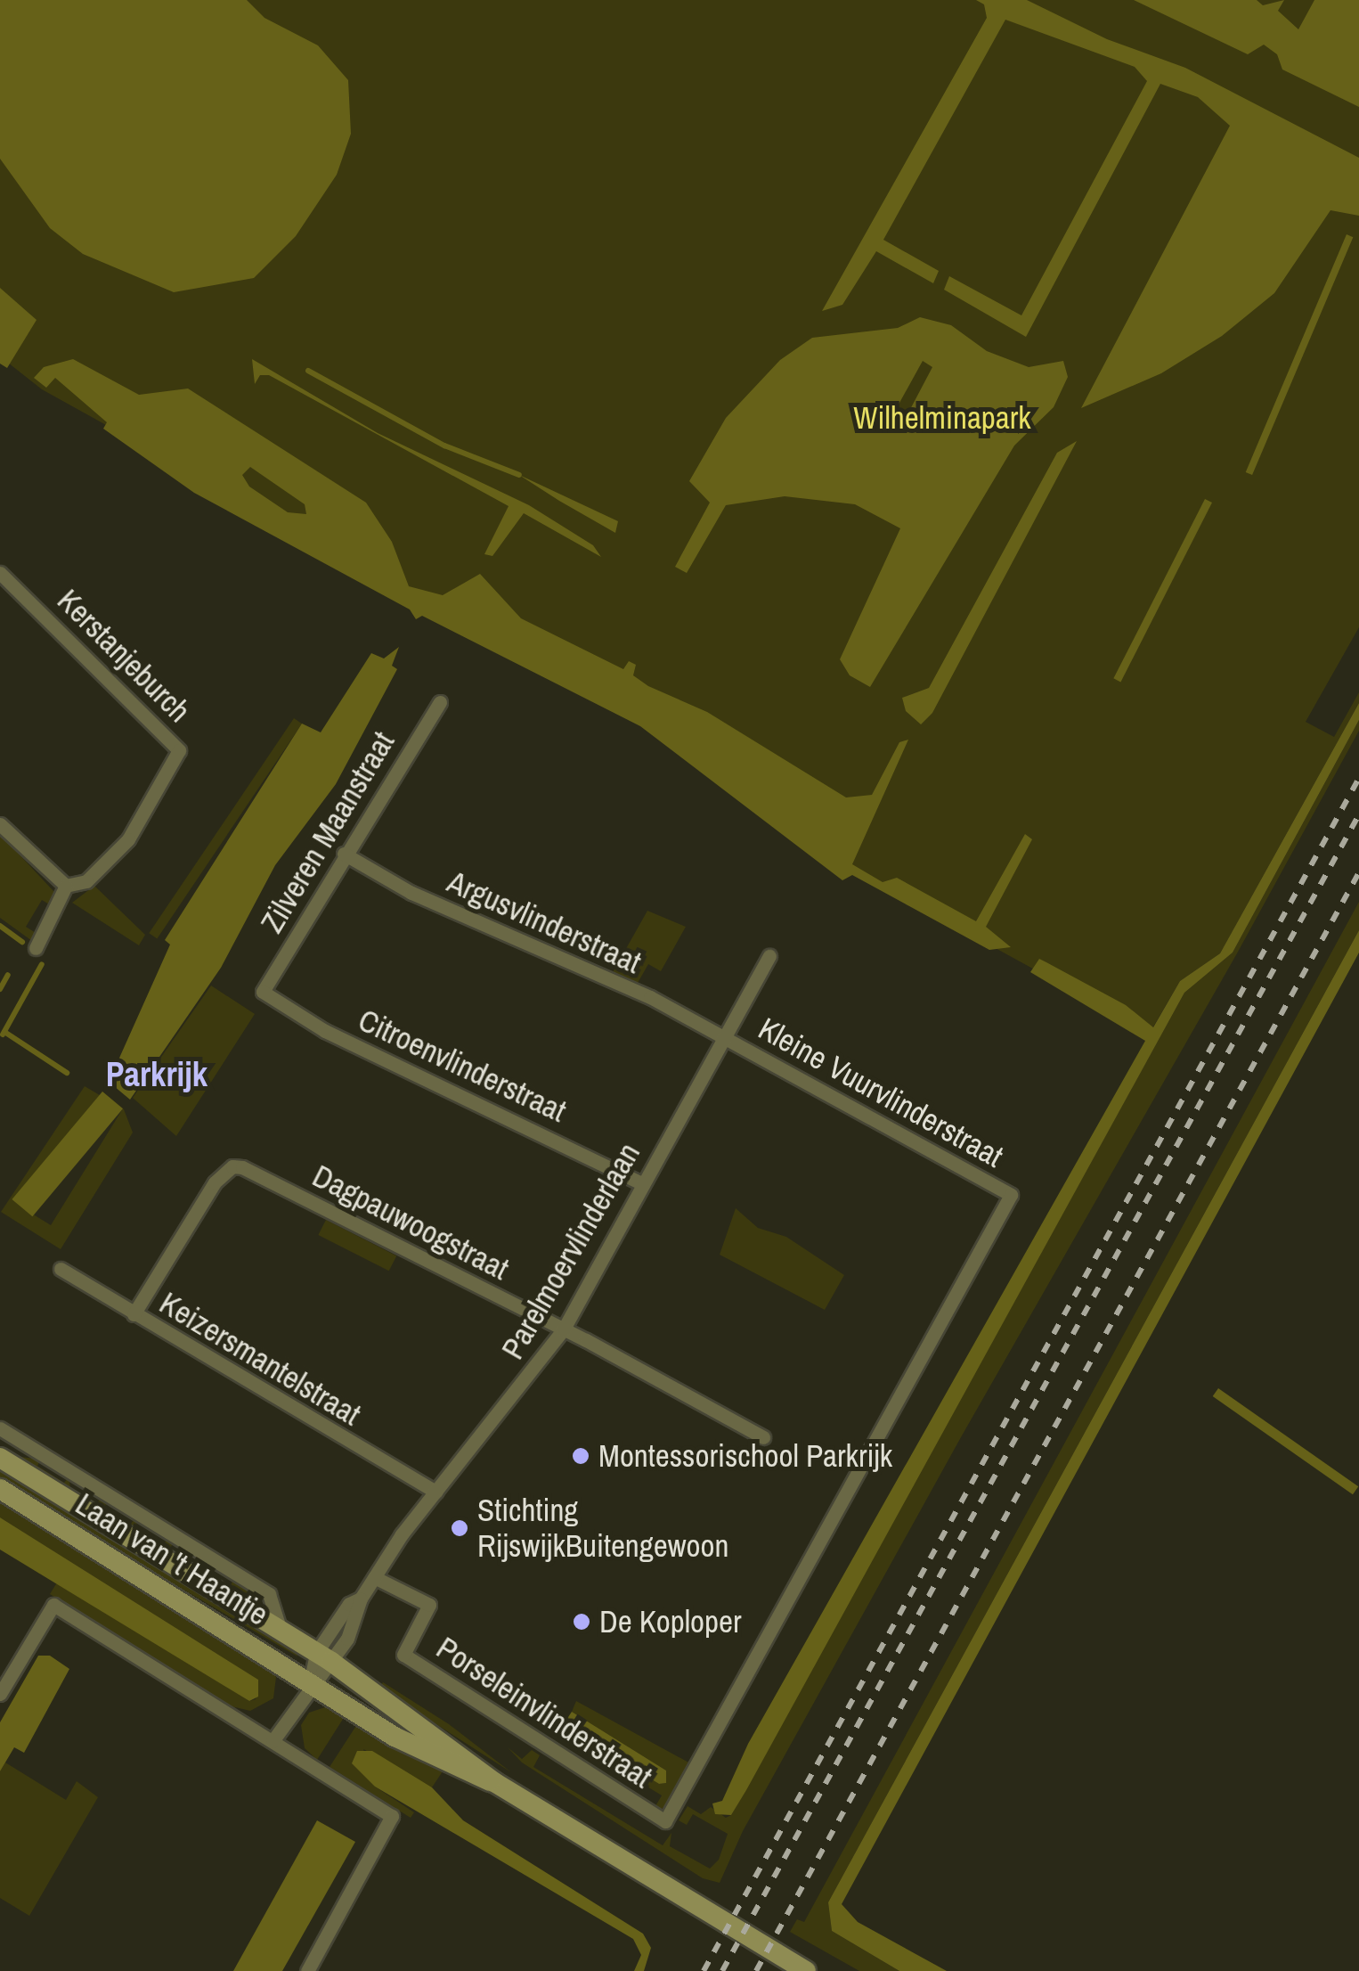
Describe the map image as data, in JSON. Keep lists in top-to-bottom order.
{
  "streets": {
    "street": [
      "Kerstanjeburch",
      "Zilveren Maanstraat",
      "Argusvlinderstraat",
      "Citroenvlinderstraat",
      "Kleine Vuurvlinderstraat",
      "Dagpauwoogstraat",
      "Parelmoervlinderlaan",
      "Keizersmantelstraat",
      "Laan van 't Haantje",
      "Porseleinvlinderstraat"
    ]
  },
  "crossings": [
    ["Zilveren Maanstraat", "Argusvlinderstraat"],
    ["Zilveren Maanstraat", "Citroenvlinderstraat"],
    ["Argusvlinderstraat", "Kleine Vuurvlinderstraat"],
    ["Argusvlinderstraat", "Parelmoervlinderlaan"],
    ["Citroenvlinderstraat", "Parelmoervlinderlaan"],
    ["Kleine Vuurvlinderstraat", "Parelmoervlinderlaan"],
    ["Kleine Vuurvlinderstraat", "Porseleinvlinderstraat"],
    ["Dagpauwoogstraat", "Parelmoervlinderlaan"],
    ["Dagpauwoogstraat", "Keizersmantelstraat"],
    ["Parelmoervlinderlaan", "Keizersmantelstraat"],
    ["Parelmoervlinderlaan", "Laan van 't Haantje"],
    ["Parelmoervlinderlaan", "Porseleinvlinderstraat"]
  ],
  "districts": ["Parkrijk"],
  "parks": ["Wilhelminapark"],
  "places": ["Montessorischool Parkrijk", "Stichting RijswijkBuitengewoon", "De Koploper"]
}
